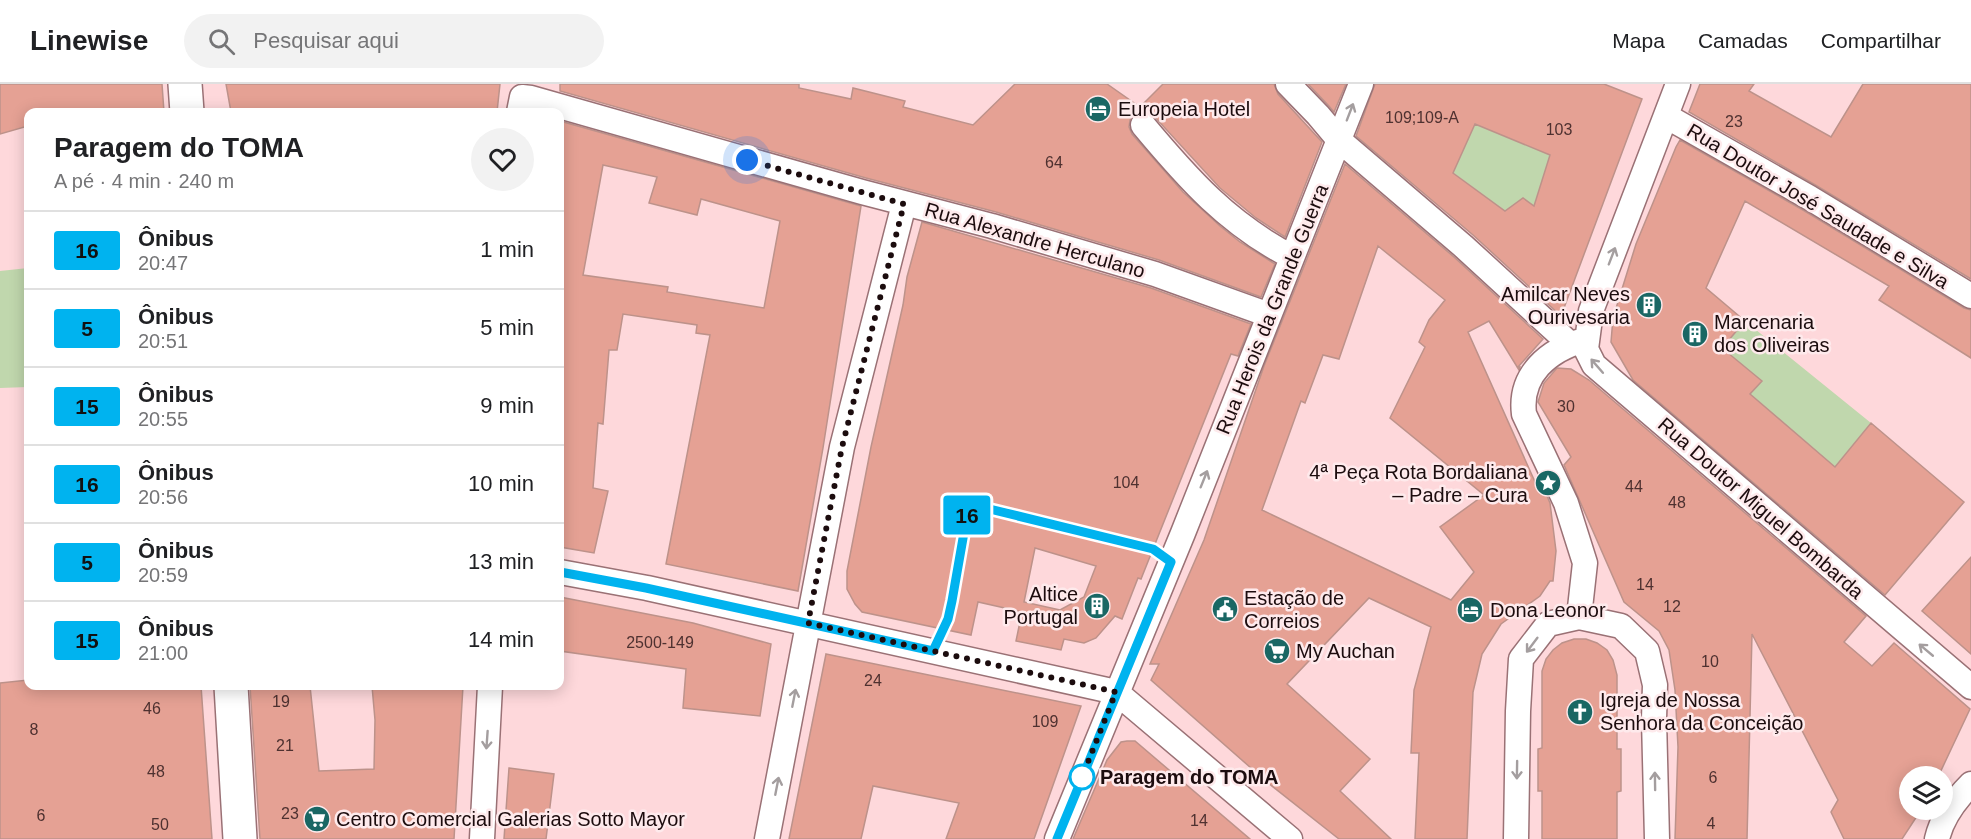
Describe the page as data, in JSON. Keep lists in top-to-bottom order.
{
  "streets": {
    "street": [
      "Rua Doutor José Saudade e Silva",
      "Rua Alexandre Herculano",
      "Rua Herois da Grande Guerra",
      "Rua Doutor Miguel Bombarda"
    ]
  },
  "crossings": [
    ["Rua Doutor José Saudade e Silva", "Rua Doutor Miguel Bombarda"],
    ["Rua Alexandre Herculano", "Rua Herois da Grande Guerra"],
    ["Rua Herois da Grande Guerra", "Rua Doutor Miguel Bombarda"]
  ],
  "one_way": ["Rua Herois da Grande Guerra", "Rua Doutor Miguel Bombarda"],
  "places": {
    "hotel": ["Europeia Hotel", "Dona Leonor"],
    "building": ["Amilcar Neves Ourivesaria", "Marcenaria dos Oliveiras", "Altice Portugal"],
    "place": ["4ª Peça Rota Bordaliana – Padre – Cura"],
    "public building": ["Estação de Correios"],
    "supermarket": ["My Auchan", "Centro Comercial Galerias Sotto Mayor"],
    "church": ["Igreja de Nossa Senhora da Conceição"],
    "other": ["Paragem do TOMA"]
  },
  "lines": ["bus line 16"],
  "house_numbers": [
    "109;109-A",
    "23",
    "103",
    "64",
    "30",
    "104",
    "44",
    "48",
    "14",
    "12",
    "2500-149",
    "10",
    "24",
    "19",
    "46",
    "109",
    "8",
    "21",
    "48",
    "6",
    "23",
    "6",
    "14",
    "4",
    "50"
  ],
  "page": {
    "header": "Linewise",
    "search": "Pesquisar aqui",
    "nav": ["Mapa", "Camadas", "Compartilhar"],
    "on_map": "16",
    "heading": ["Paragem do TOMA", "A pé · 4 min · 240 m"],
    "list": [
      {
        "mark": "16",
        "name": "Ônibus",
        "note": "20:47",
        "value": "1 min"
      },
      {
        "mark": "5",
        "name": "Ônibus",
        "note": "20:51",
        "value": "5 min"
      },
      {
        "mark": "15",
        "name": "Ônibus",
        "note": "20:55",
        "value": "9 min"
      },
      {
        "mark": "16",
        "name": "Ônibus",
        "note": "20:56",
        "value": "10 min"
      },
      {
        "mark": "5",
        "name": "Ônibus",
        "note": "20:59",
        "value": "13 min"
      },
      {
        "mark": "15",
        "name": "Ônibus",
        "note": "21:00",
        "value": "14 min"
      }
    ]
  }
}
